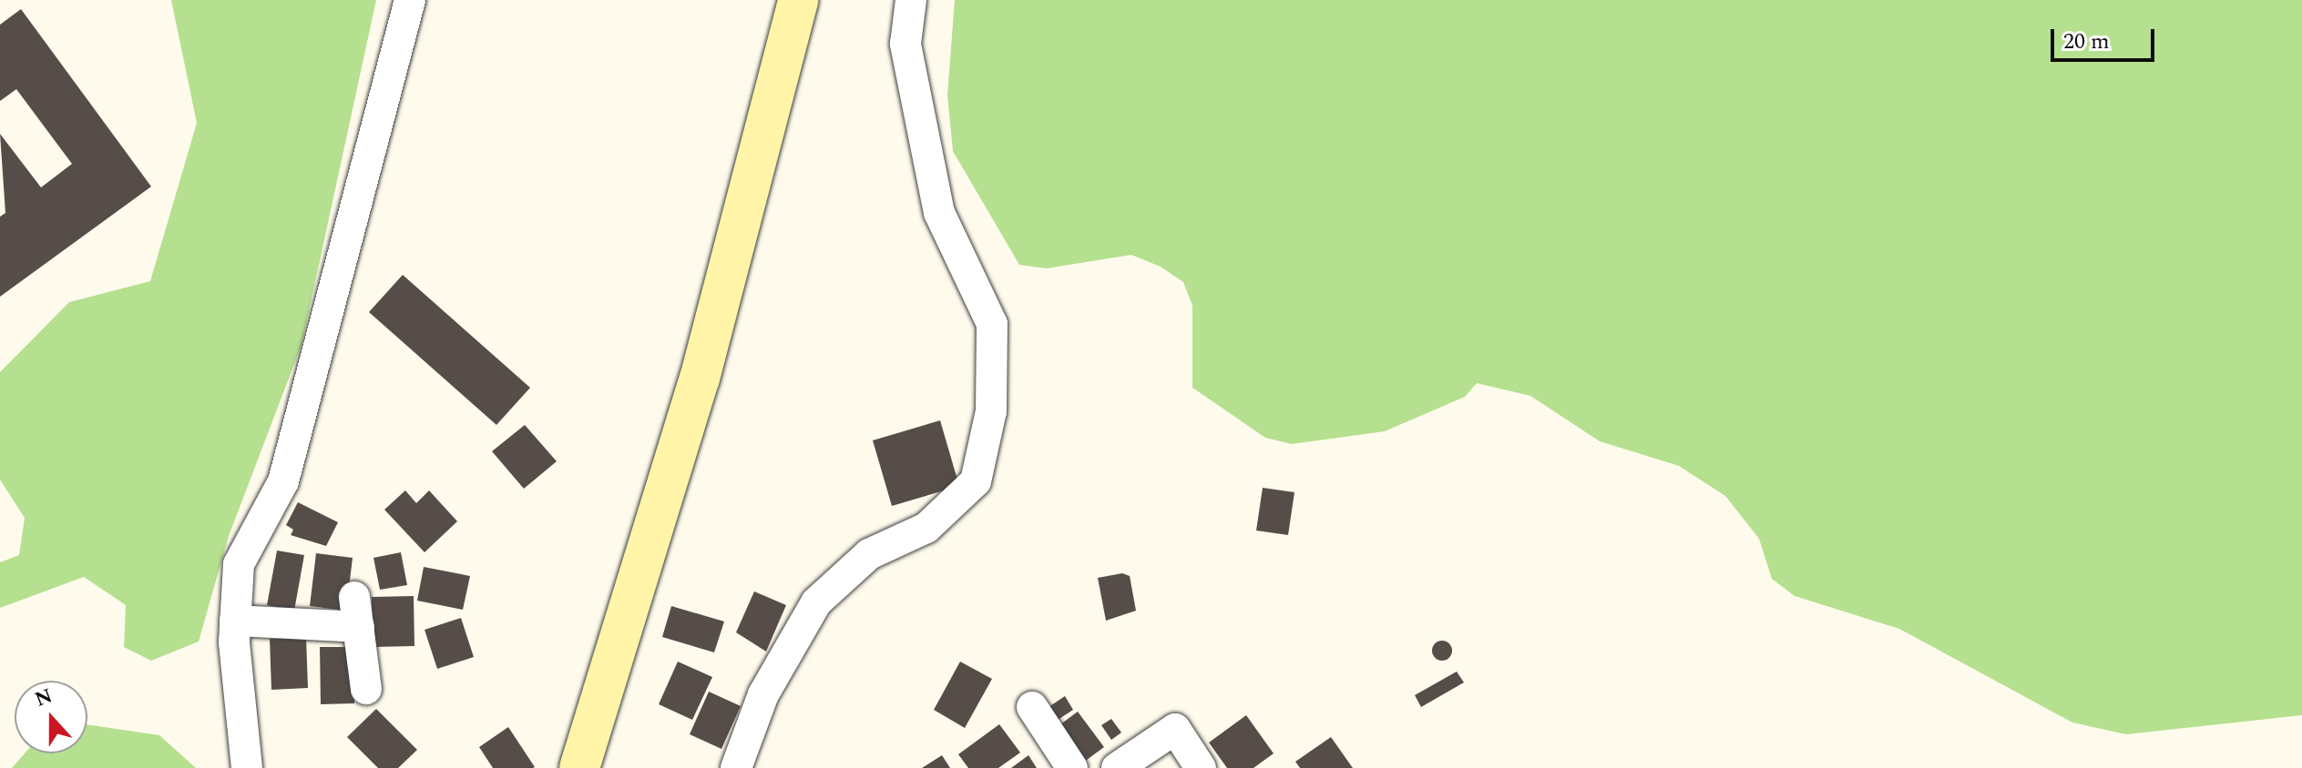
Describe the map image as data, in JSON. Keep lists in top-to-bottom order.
{
  "scale_bar": "20 m",
  "north": "top"
}
